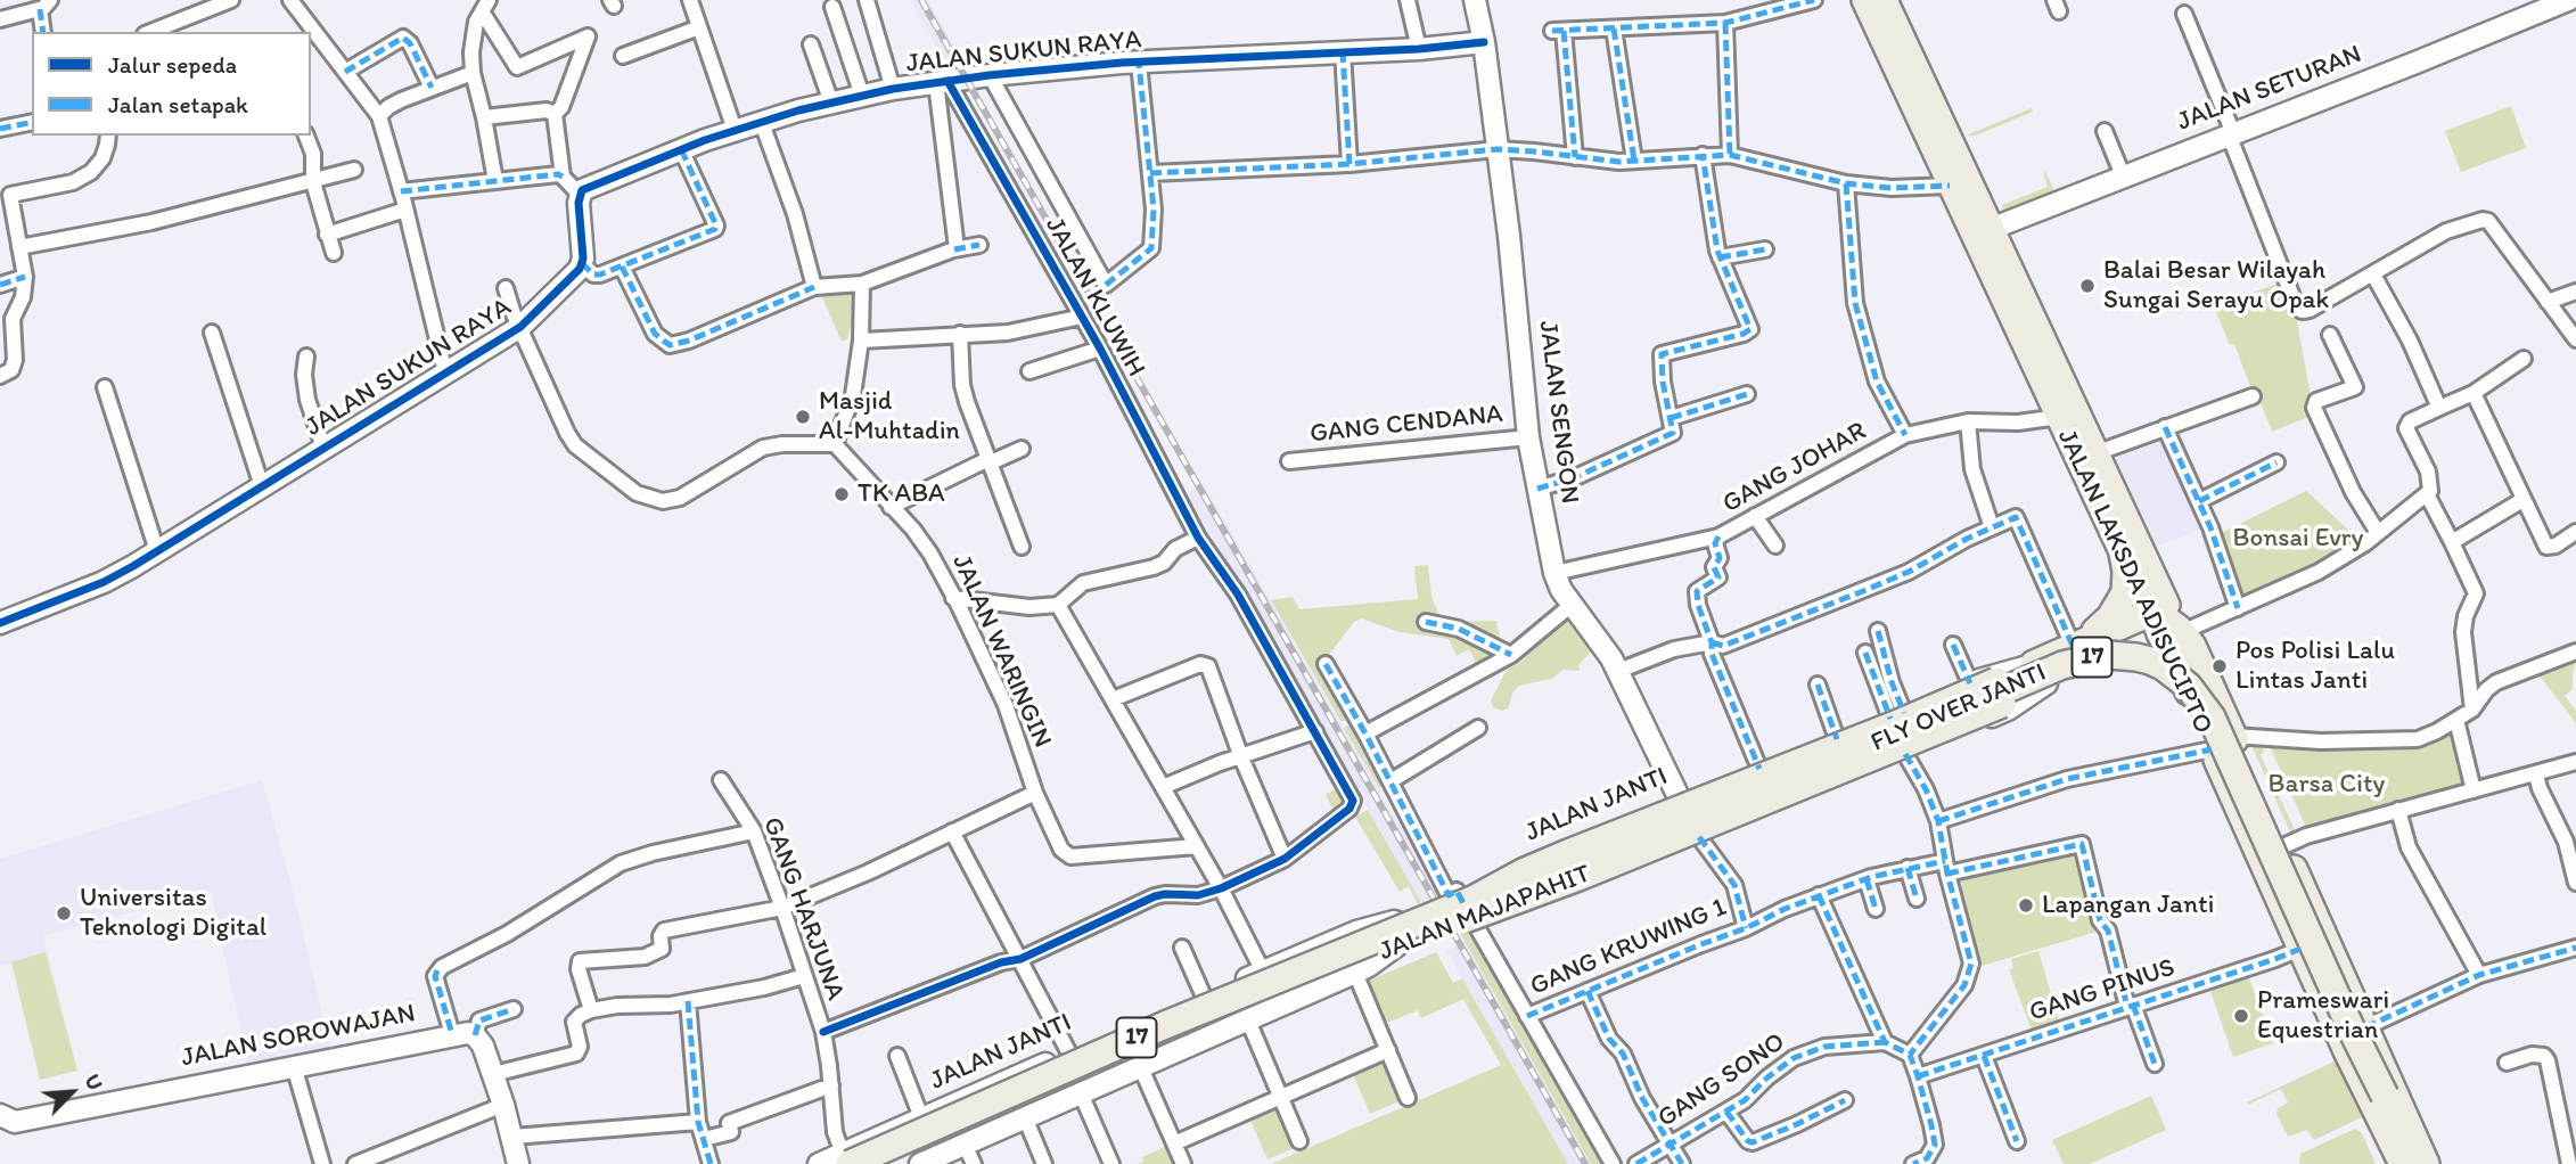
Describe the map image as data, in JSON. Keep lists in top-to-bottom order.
{
  "streets": {
    "highway": [
      "JALAN LAKSDA ADISUCIPTO",
      "17",
      "FLY OVER JANTI",
      "JALAN MAJAPAHIT"
    ],
    "street": [
      "JALAN SUKUN RAYA",
      "JALAN SETURAN",
      "JALAN KLUWIH",
      "JALAN SENGON",
      "GANG CENDANA",
      "GANG JOHAR",
      "JALAN WARINGIN",
      "JALAN JANTI",
      "GANG HARJUNA",
      "GANG KRUWING 1",
      "GANG PINUS",
      "JALAN SOROWAJAN",
      "GANG SONO"
    ]
  },
  "crossings": [
    ["JALAN SUKUN RAYA", "JALAN KLUWIH"],
    ["JALAN SUKUN RAYA", "JALAN SENGON"],
    ["JALAN SETURAN", "JALAN LAKSDA ADISUCIPTO"],
    ["JALAN SENGON", "GANG CENDANA"],
    ["JALAN SENGON", "GANG JOHAR"],
    ["JALAN SENGON", "JALAN JANTI"],
    ["GANG JOHAR", "JALAN LAKSDA ADISUCIPTO"],
    ["JALAN LAKSDA ADISUCIPTO", "17"],
    ["JALAN LAKSDA ADISUCIPTO", "FLY OVER JANTI"],
    ["JALAN LAKSDA ADISUCIPTO", "GANG PINUS"],
    ["17", "JALAN MAJAPAHIT"],
    ["FLY OVER JANTI", "JALAN MAJAPAHIT"],
    ["JALAN JANTI", "GANG HARJUNA"],
    ["JALAN JANTI", "JALAN MAJAPAHIT"],
    ["GANG HARJUNA", "JALAN MAJAPAHIT"]
  ],
  "parks": ["Bonsai Evry", "Barsa City"],
  "places": [
    "Balai Besar Wilayah Sungai Serayu Opak",
    "Masjid Al-Muhtadin",
    "TK ABA",
    "Pos Polisi Lalu Lintas Janti",
    "Lapangan Janti",
    "Universitas Teknologi Digital",
    "Prameswari Equestrian"
  ],
  "legend": ["Jalur sepeda", "Jalan setapak"],
  "north": "top right"
}
